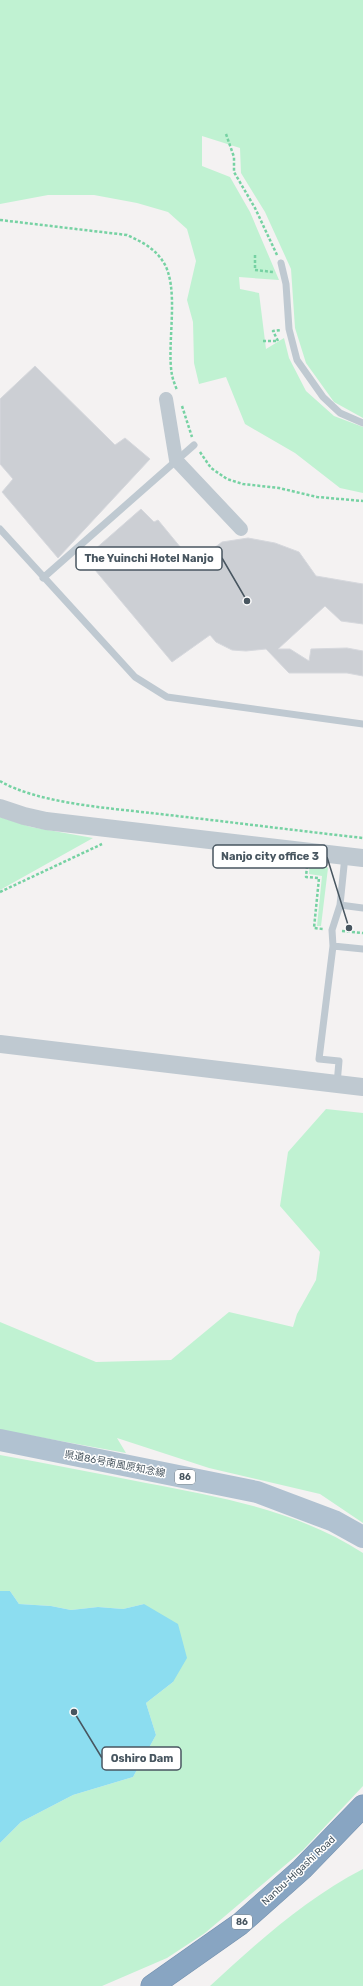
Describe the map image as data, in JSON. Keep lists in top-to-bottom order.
{
  "streets": {
    "highway": ["86", "Nanbu-Higashi Road"],
    "main road": ["県道86号南風原知念線"]
  },
  "places": ["The Yuinchi Hotel Nanjo", "Nanjo city office 3", "Oshiro Dam"]
}
